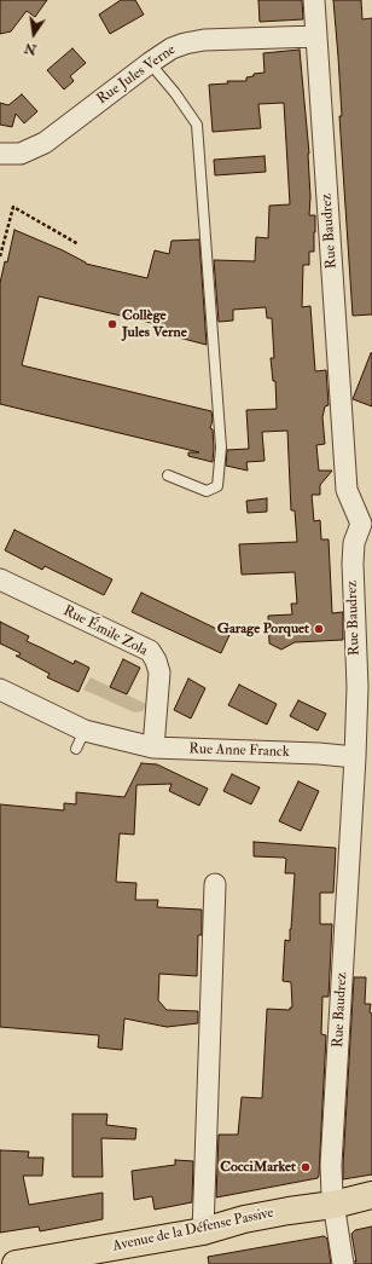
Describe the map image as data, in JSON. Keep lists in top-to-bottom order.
{
  "streets": {
    "main road": ["Avenue de la Défense Passive"],
    "street": [
      "Rue Jules Verne",
      "Rue Baudrez",
      "Rue Émile Zola",
      "Rue Anne Franck"
    ]
  },
  "crossings": [
    ["Rue Jules Verne", "Rue Baudrez"],
    ["Rue Baudrez", "Rue Anne Franck"],
    ["Rue Baudrez", "Avenue de la Défense Passive"],
    ["Rue Émile Zola", "Rue Anne Franck"]
  ],
  "places": ["Collège Jules Verne", "Garage Porquet", "CocciMarket"],
  "north": "bottom"
}
